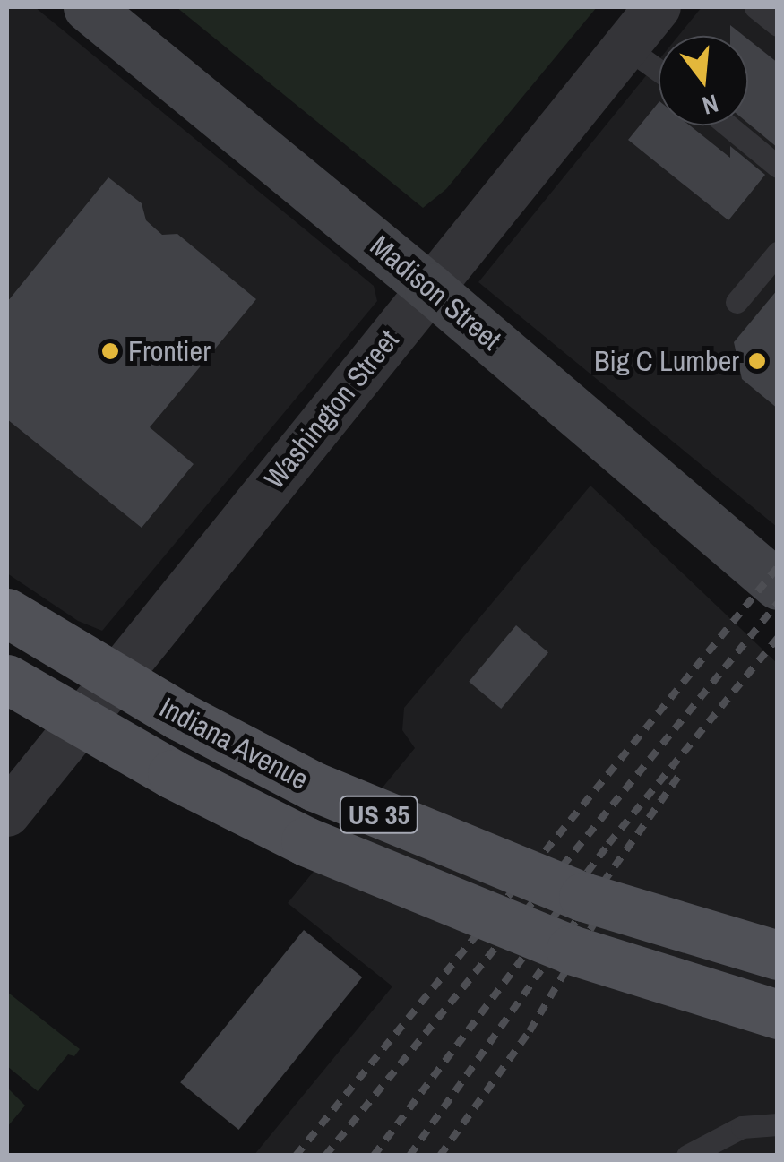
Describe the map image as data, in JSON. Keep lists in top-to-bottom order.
{
  "streets": {
    "main road": ["Indiana Avenue", "US 35"],
    "street": ["Madison Street", "Washington Street"]
  },
  "crossings": [
    ["Madison Street", "Washington Street"]
  ],
  "places": ["Frontier", "Big C Lumber"],
  "north": "bottom"
}
